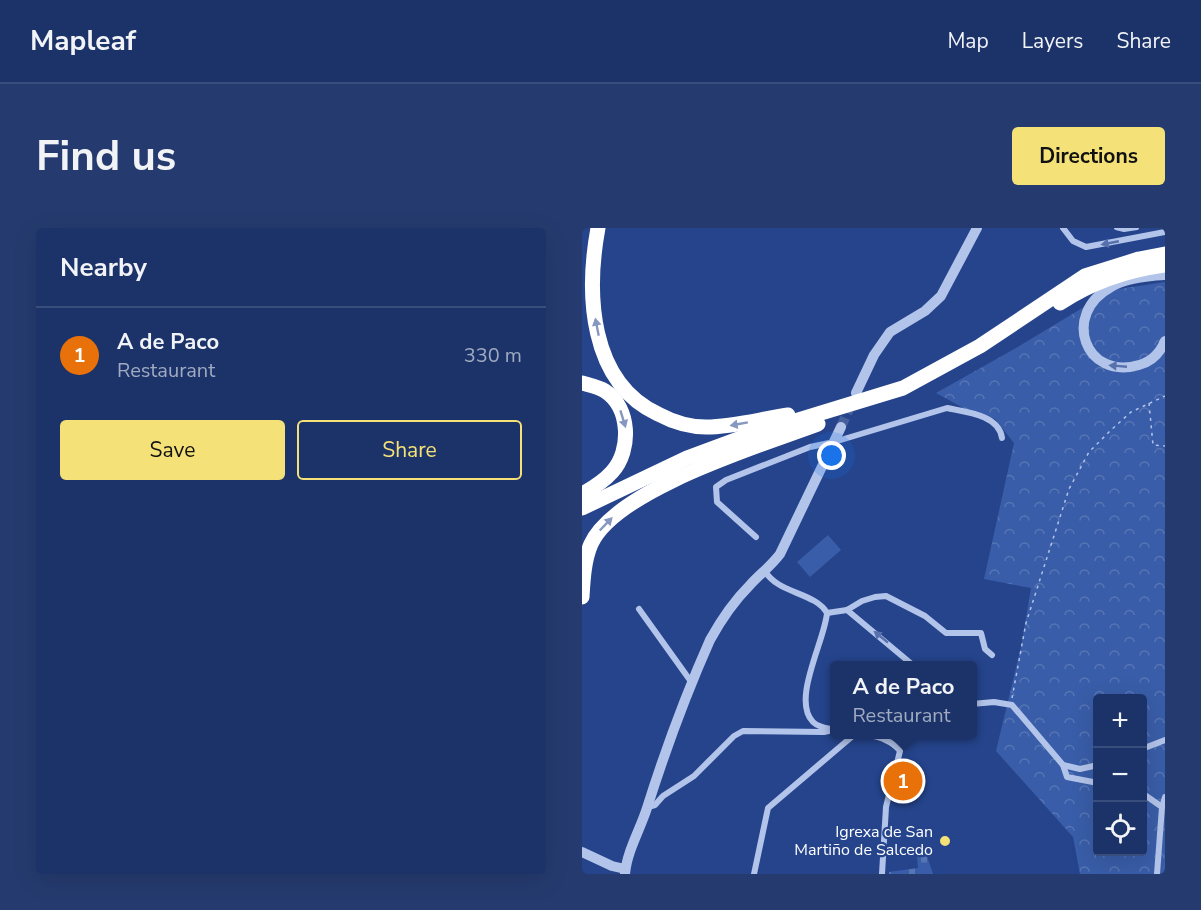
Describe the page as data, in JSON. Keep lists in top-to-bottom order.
{
  "places": ["Igrexa de San Martiño de Salcedo"],
  "page": {
    "header": "Mapleaf",
    "nav": ["Map", "Layers", "Share"],
    "buttons": [
      "Directions",
      ["Save", "Share"]
    ],
    "title": "Find us",
    "heading": "Nearby",
    "list": [
      {
        "mark": "1",
        "name": "A de Paco",
        "note": "Restaurant",
        "value": "330 m"
      }
    ],
    "popup": ["A de Paco", "Restaurant"],
    "map_buttons": ["+", "−"],
    "pins": "1"
  }
}
